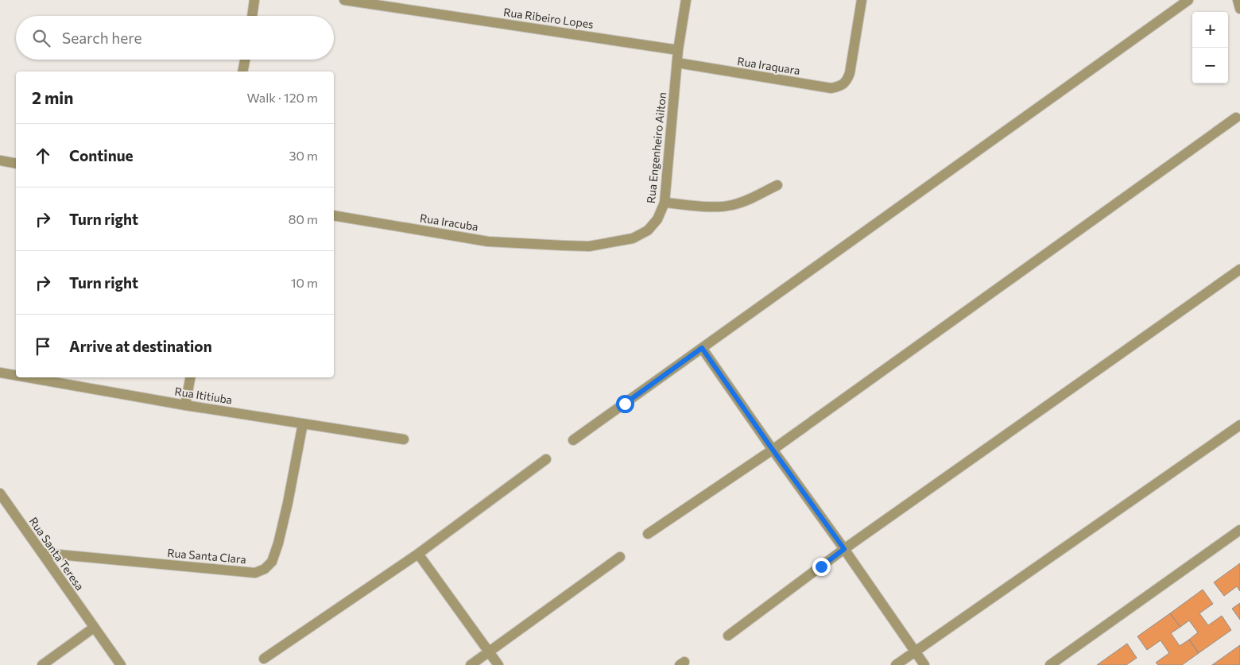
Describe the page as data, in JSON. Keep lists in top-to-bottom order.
{
  "streets": {
    "street": [
      "Rua Ribeiro Lopes",
      "Rua Iraquara",
      "Rua Engenheiro Ailton",
      "Rua Iracuba",
      "Rua Ititiuba",
      "Rua Santa Teresa",
      "Rua Santa Clara"
    ]
  },
  "crossings": [
    ["Rua Ribeiro Lopes", "Rua Engenheiro Ailton"],
    ["Rua Iraquara", "Rua Engenheiro Ailton"],
    ["Rua Engenheiro Ailton", "Rua Iracuba"],
    ["Rua Ititiuba", "Rua Santa Clara"],
    ["Rua Santa Teresa", "Rua Santa Clara"]
  ],
  "page": {
    "map_buttons": ["+", "−"],
    "search": "Search here",
    "heading": ["2 min", "Walk · 120 m"],
    "list": [
      ["Continue", "30 m"],
      ["Turn right", "80 m"],
      ["Turn right", "10 m"],
      "Arrive at destination"
    ]
  }
}
